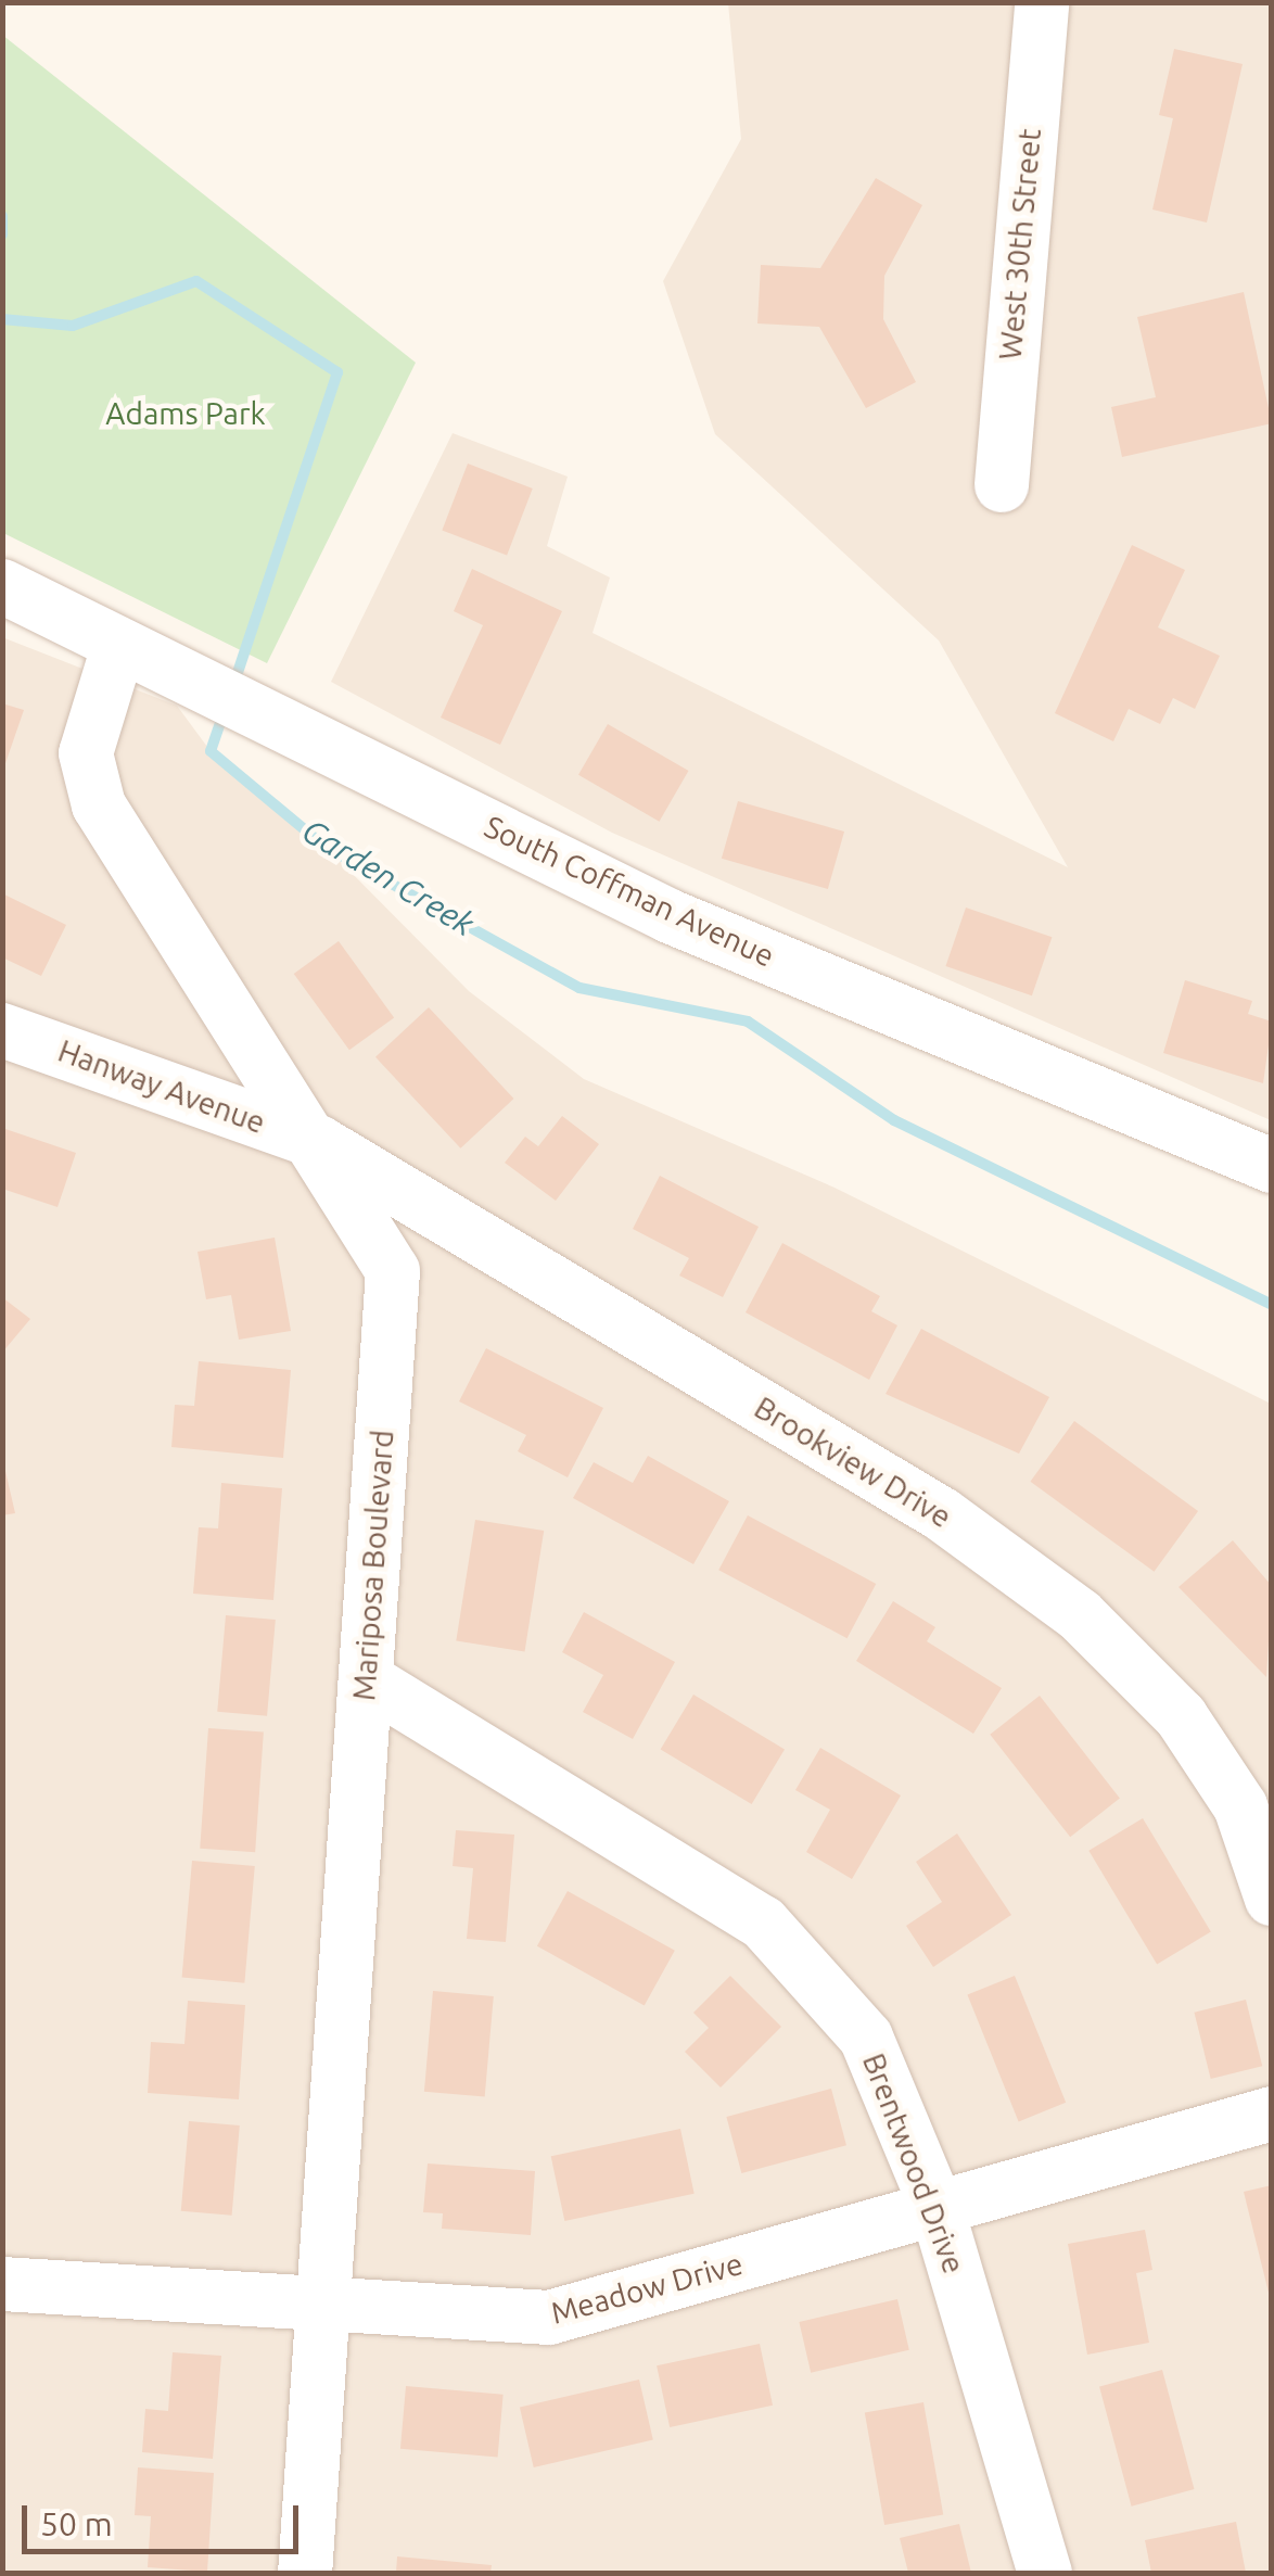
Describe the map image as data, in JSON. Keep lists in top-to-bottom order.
{
  "streets": {
    "street": [
      "West 30th Street",
      "South Coffman Avenue",
      "Hanway Avenue",
      "Brookview Drive",
      "Mariposa Boulevard",
      "Brentwood Drive",
      "Meadow Drive"
    ]
  },
  "crossings": [
    ["South Coffman Avenue", "Mariposa Boulevard"],
    ["Hanway Avenue", "Brookview Drive"],
    ["Hanway Avenue", "Mariposa Boulevard"],
    ["Brookview Drive", "Mariposa Boulevard"],
    ["Mariposa Boulevard", "Brentwood Drive"],
    ["Mariposa Boulevard", "Meadow Drive"],
    ["Brentwood Drive", "Meadow Drive"]
  ],
  "water": ["Garden Creek"],
  "parks": ["Adams Park"],
  "scale_bar": "50 m"
}
